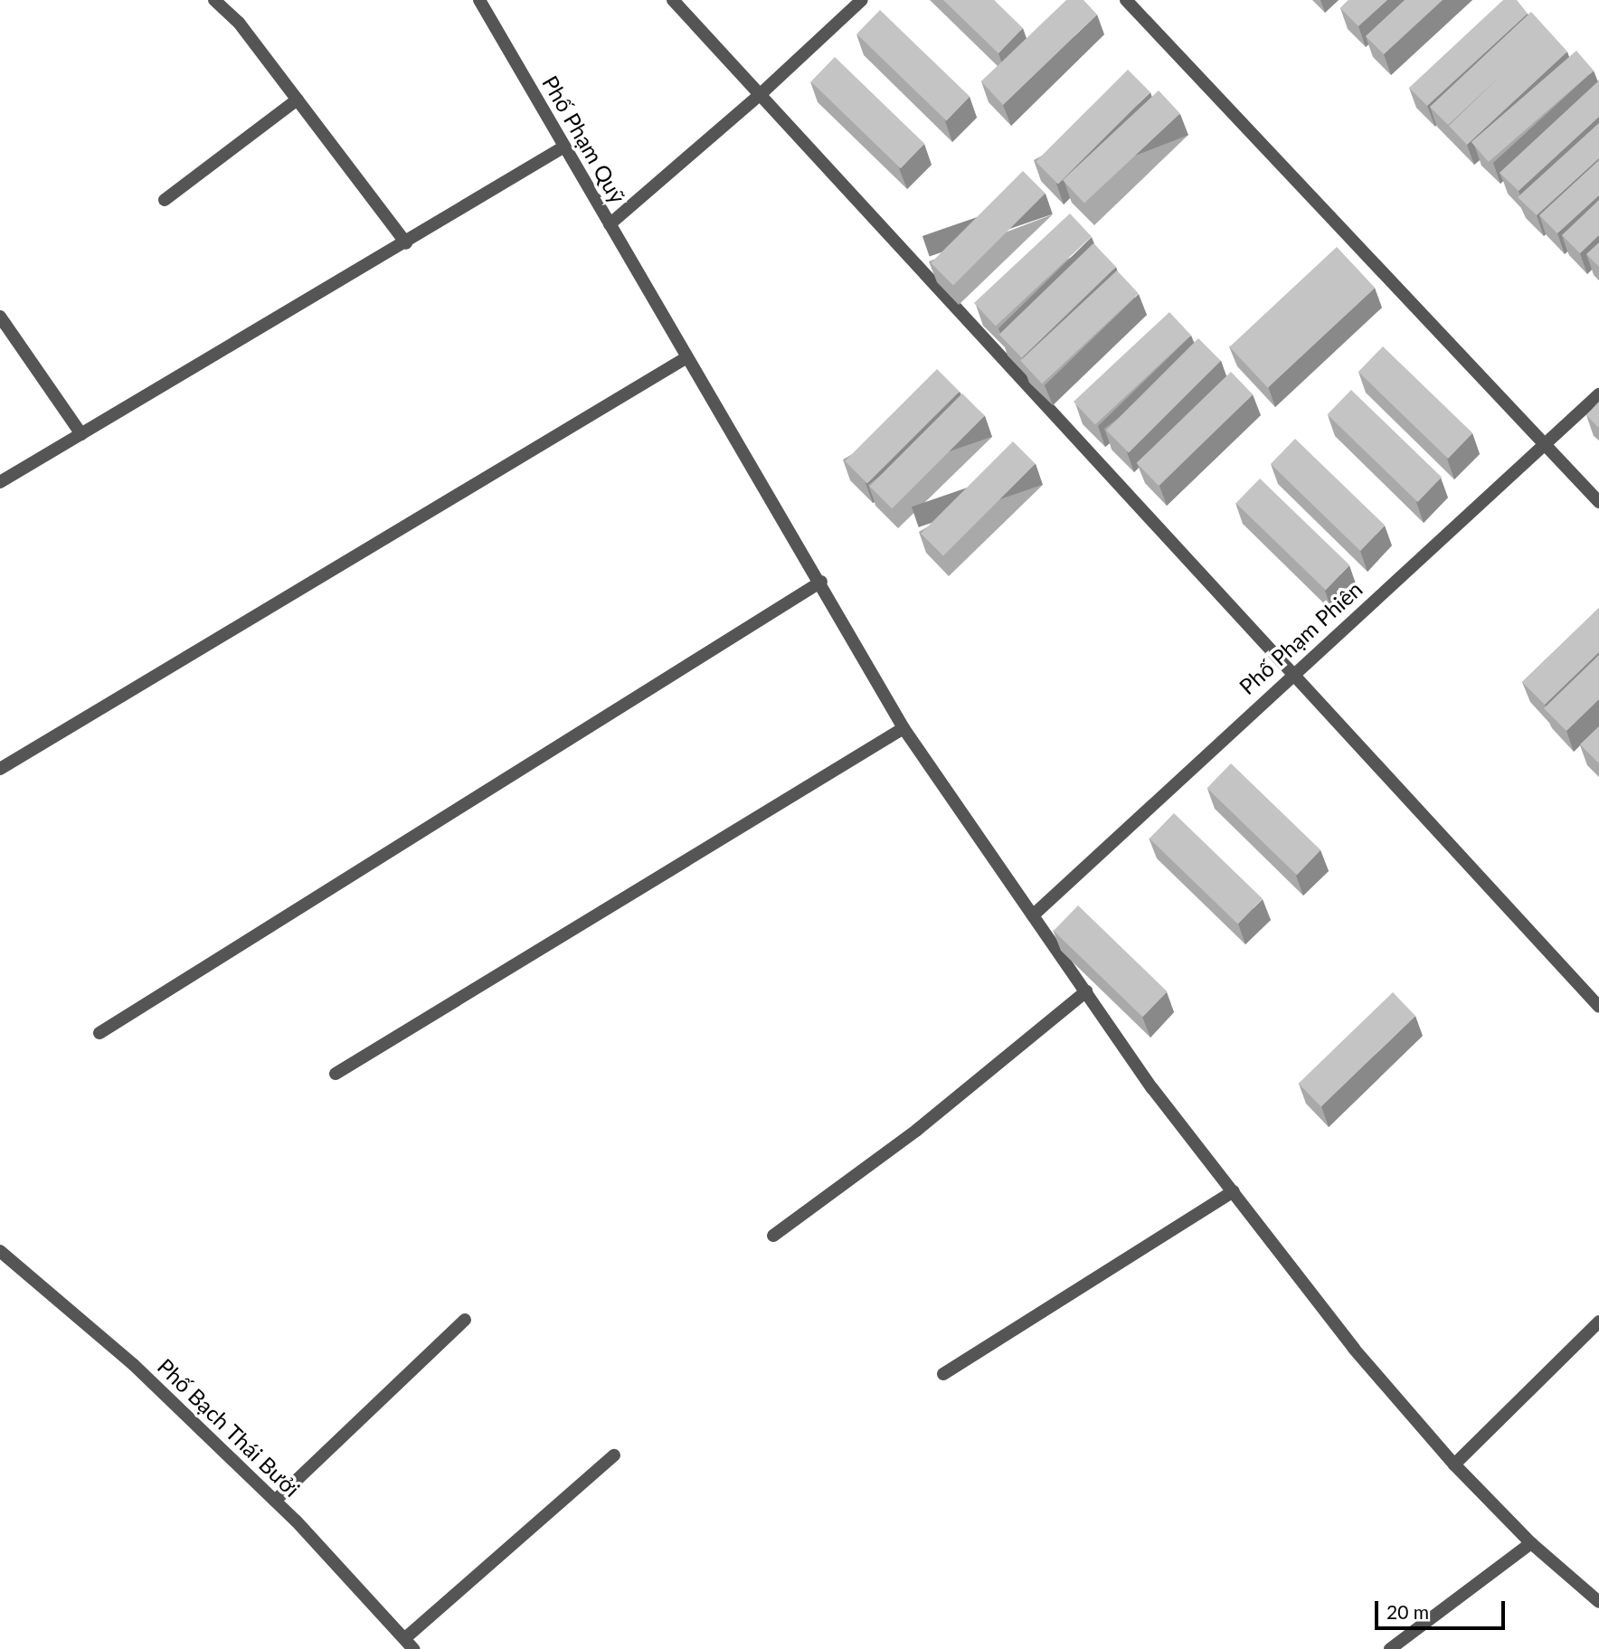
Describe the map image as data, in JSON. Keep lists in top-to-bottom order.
{
  "streets": {
    "street": ["Phố Phạm Quỹ", "Phố Phạm Phiên", "Phố Bạch Thái Bưởi"]
  },
  "scale_bar": "20 m"
}
